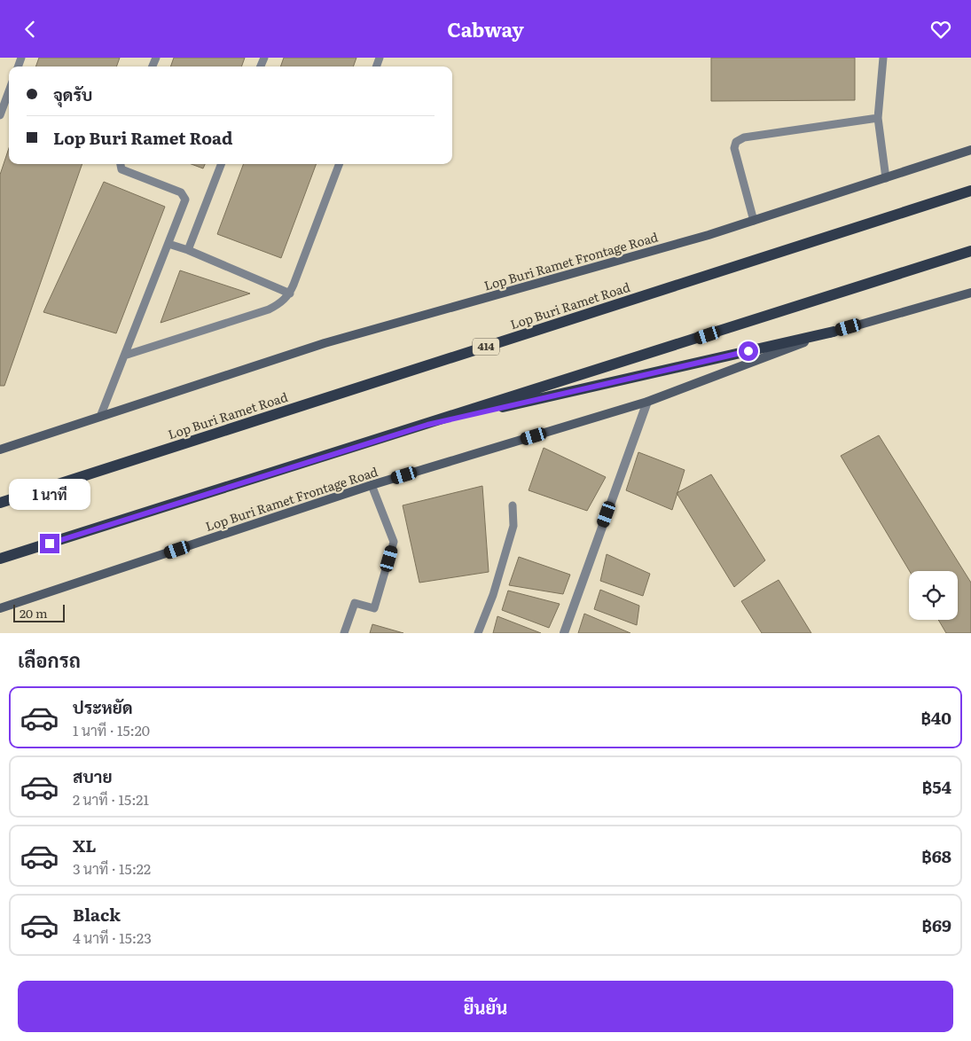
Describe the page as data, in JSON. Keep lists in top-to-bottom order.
{
  "streets": {
    "main road": ["Lop Buri Ramet Frontage Road", "Lop Buri Ramet Road", "414"]
  },
  "scale_bar": "20 m",
  "page": {
    "header": "Cabway",
    "banner": ["จุดรับ", "Lop Buri Ramet Road"],
    "bubble": "1 นาที",
    "scale": "20 m",
    "heading": "เลือกรถ",
    "list": [
      {
        "name": "ประหยัด",
        "note": "1 นาที · 15:20",
        "value": "฿40"
      },
      {
        "name": "สบาย",
        "note": "2 นาที · 15:21",
        "value": "฿54"
      },
      {
        "name": "XL",
        "note": "3 นาที · 15:22",
        "value": "฿68"
      },
      {
        "name": "Black",
        "note": "4 นาที · 15:23",
        "value": "฿69"
      }
    ],
    "buttons": "ยืนยัน"
  }
}
